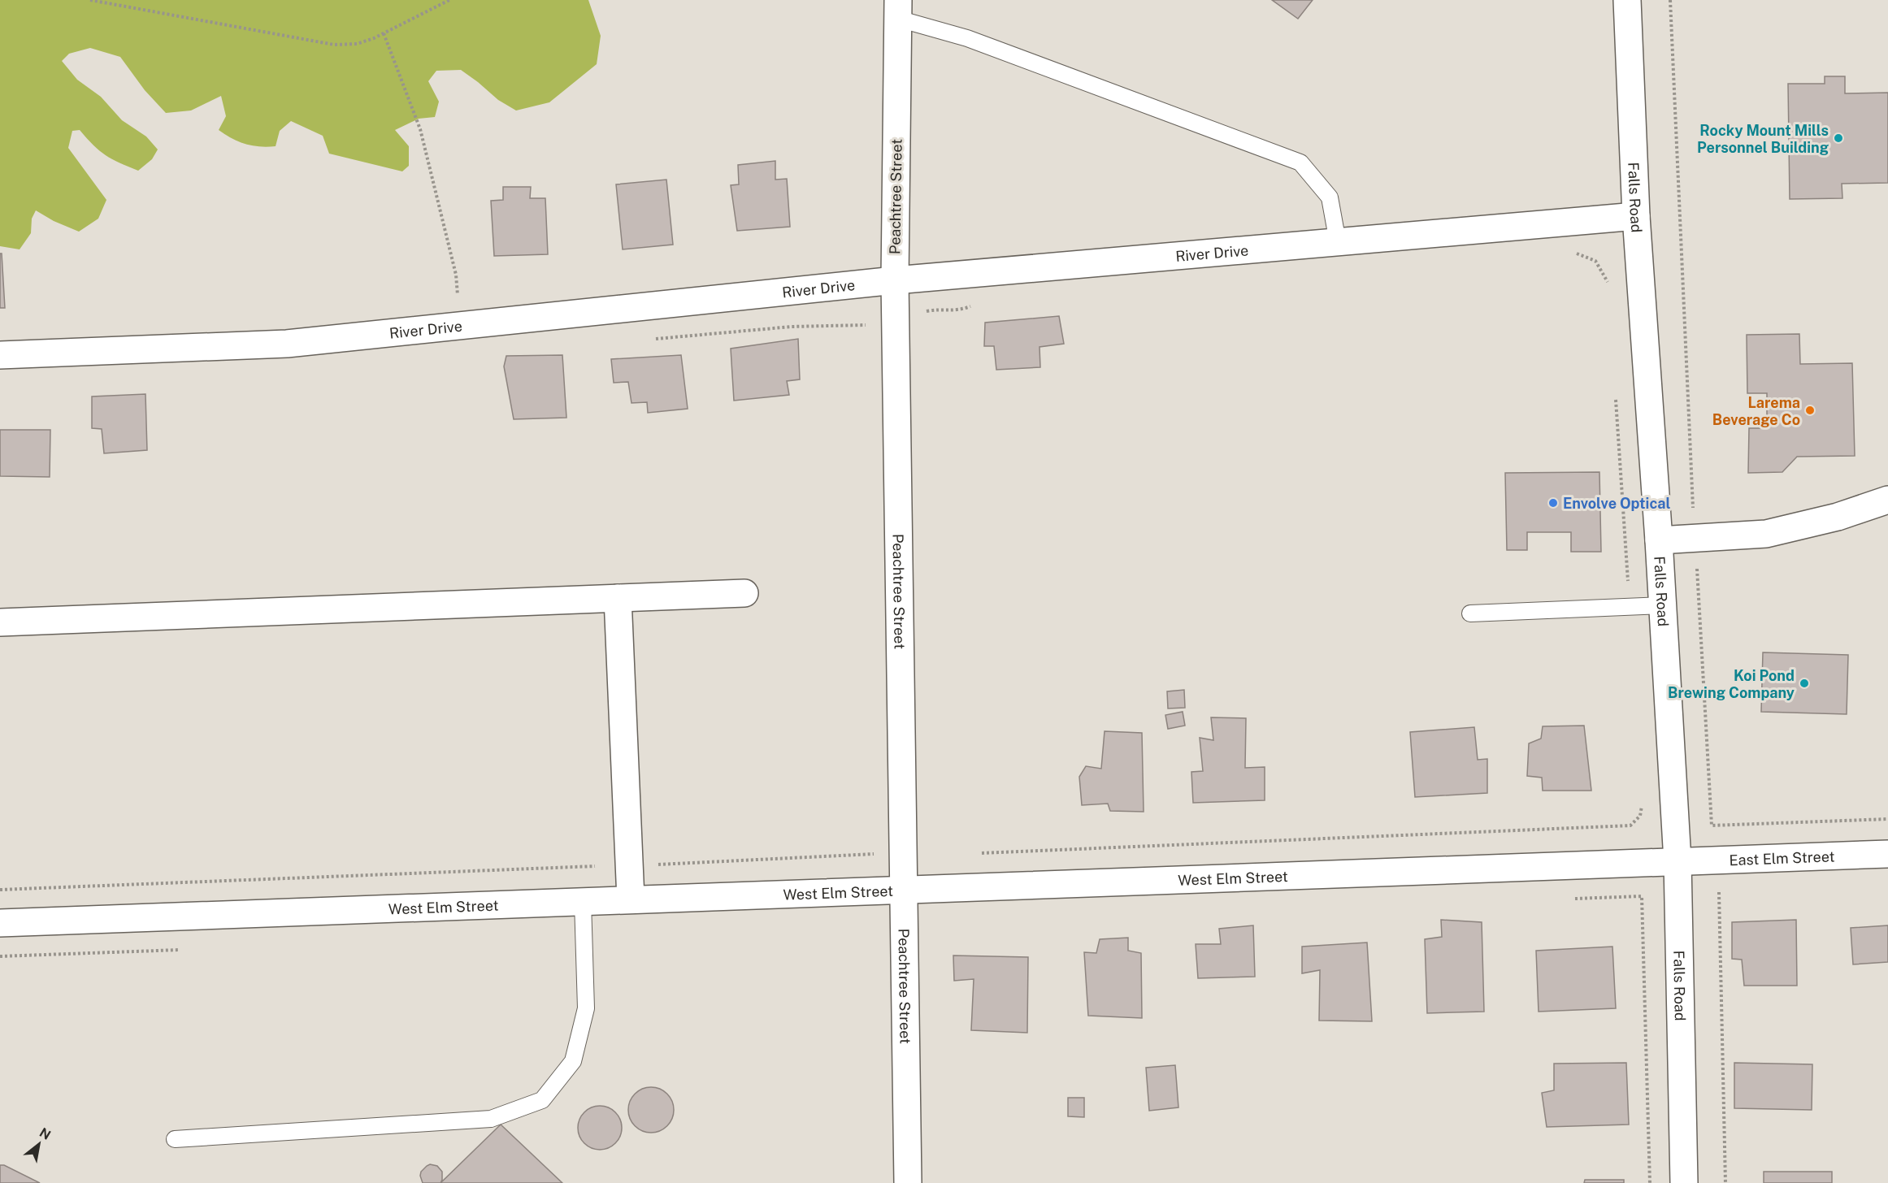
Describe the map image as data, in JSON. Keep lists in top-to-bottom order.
{
  "streets": {
    "street": [
      "Peachtree Street",
      "Falls Road",
      "River Drive",
      "East Elm Street",
      "West Elm Street"
    ]
  },
  "crossings": [
    ["Peachtree Street", "River Drive"],
    ["Peachtree Street", "West Elm Street"],
    ["Falls Road", "River Drive"],
    ["Falls Road", "East Elm Street"],
    ["Falls Road", "West Elm Street"],
    ["East Elm Street", "West Elm Street"]
  ],
  "places": [
    "Rocky Mount Mills Personnel Building",
    "Larema Beverage Co",
    "Envolve Optical",
    "Koi Pond Brewing Company"
  ],
  "north": "top right"
}
